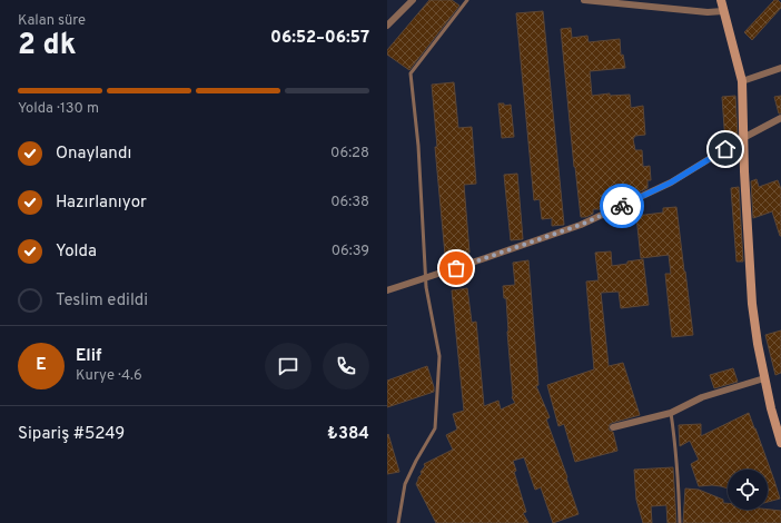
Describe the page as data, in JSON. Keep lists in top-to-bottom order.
{
  "page": {
    "heading": ["2 dk", "Kalan süre", "06:52–06:57"],
    "panel": [
      "Elif",
      "Kurye · 4.6",
      "Sipariş #5249",
      "₺384"
    ],
    "bar": "Yolda · 130 m",
    "list": [
      ["Onaylandı", "06:28"],
      ["Hazırlanıyor", "06:38"],
      ["Yolda", "06:39"],
      "Teslim edildi"
    ],
    "round": "E"
  }
}
